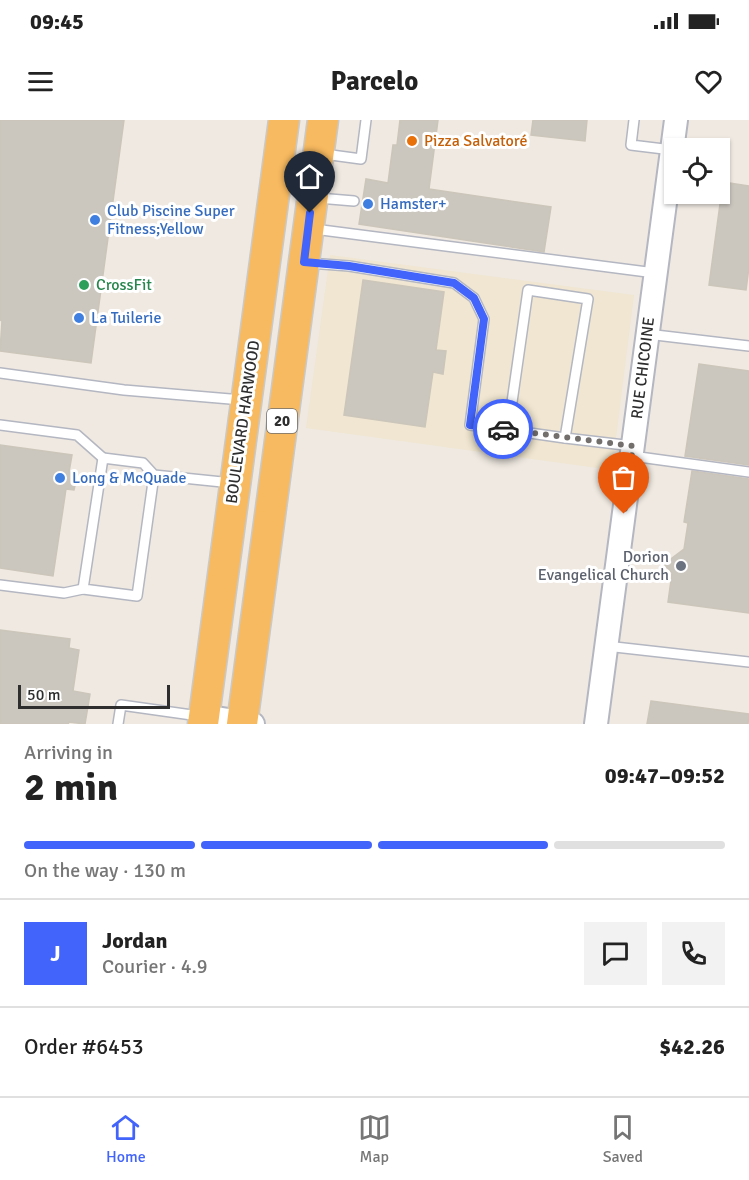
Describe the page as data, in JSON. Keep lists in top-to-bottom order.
{
  "streets": {
    "highway": ["20", "BOULEVARD HARWOOD"],
    "street": ["RUE CHICOINE"]
  },
  "places": [
    "Pizza Salvatoré",
    "Hamster+",
    "Club Piscine Super Fitness;Yellow",
    "CrossFit",
    "La Tuilerie",
    "Long & McQuade",
    "Dorion Evangelical Church"
  ],
  "scale_bar": "50 m",
  "page": {
    "status": "09:45",
    "header": "Parcelo",
    "scale": "50 m",
    "heading": ["2 min", "Arriving in", "09:47–09:52"],
    "panel": [
      "Jordan",
      "Courier · 4.9",
      "Order #6453",
      "$42.26"
    ],
    "bar": "On the way · 130 m",
    "round": "J",
    "tabs": ["Home", "Map", "Saved"]
  }
}
